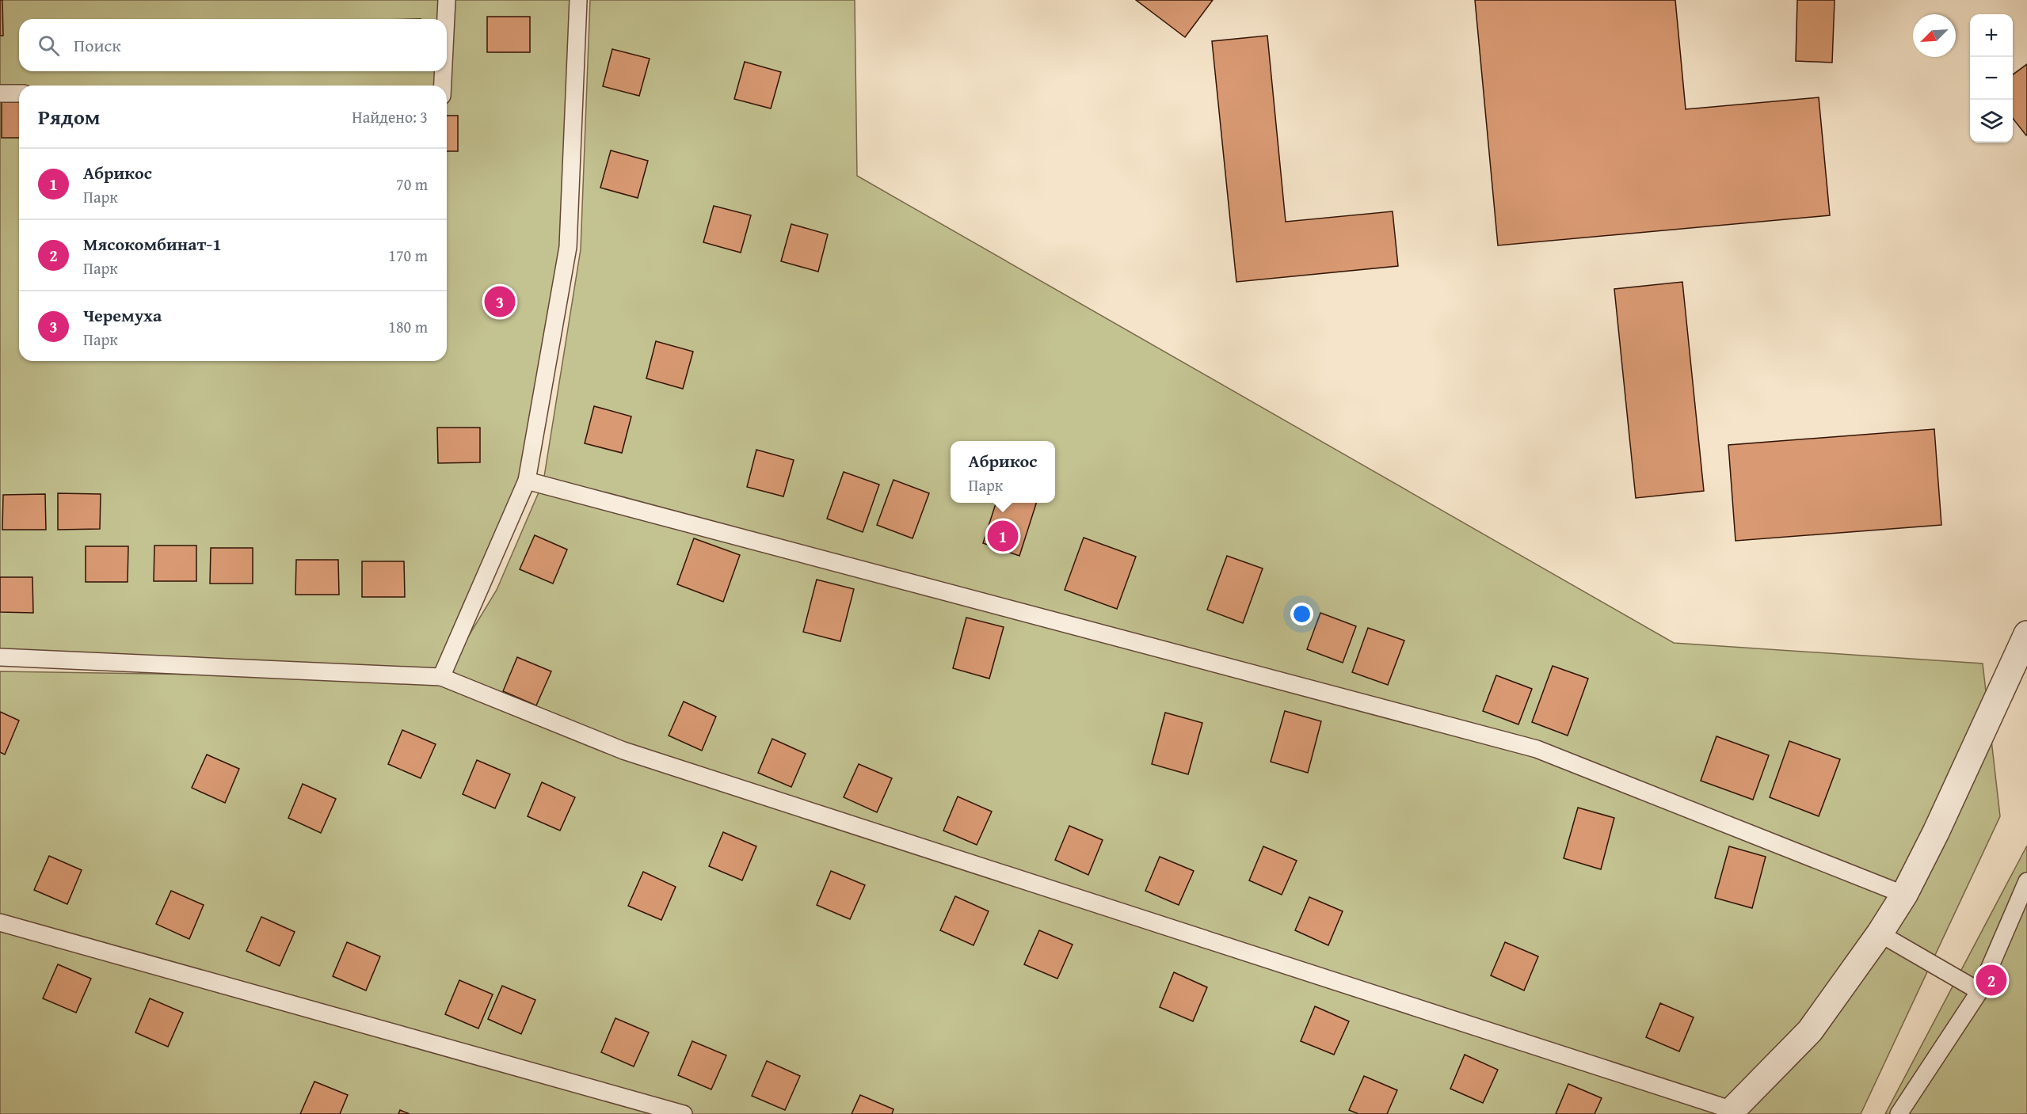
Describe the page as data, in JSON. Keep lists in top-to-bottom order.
{
  "north": "bottom left",
  "page": {
    "map_buttons": ["+", "−"],
    "search": "Поиск",
    "heading": ["Рядом", "Найдено: 3"],
    "list": [
      {
        "mark": "1",
        "name": "Абрикос",
        "note": "Парк",
        "value": "70 m"
      },
      {
        "mark": "2",
        "name": "Мясокомбинат-1",
        "note": "Парк",
        "value": "170 m"
      },
      {
        "mark": "3",
        "name": "Черемуха",
        "note": "Парк",
        "value": "180 m"
      }
    ],
    "pins": ["3", "1", "2"],
    "popup": ["Абрикос", "Парк"]
  }
}
